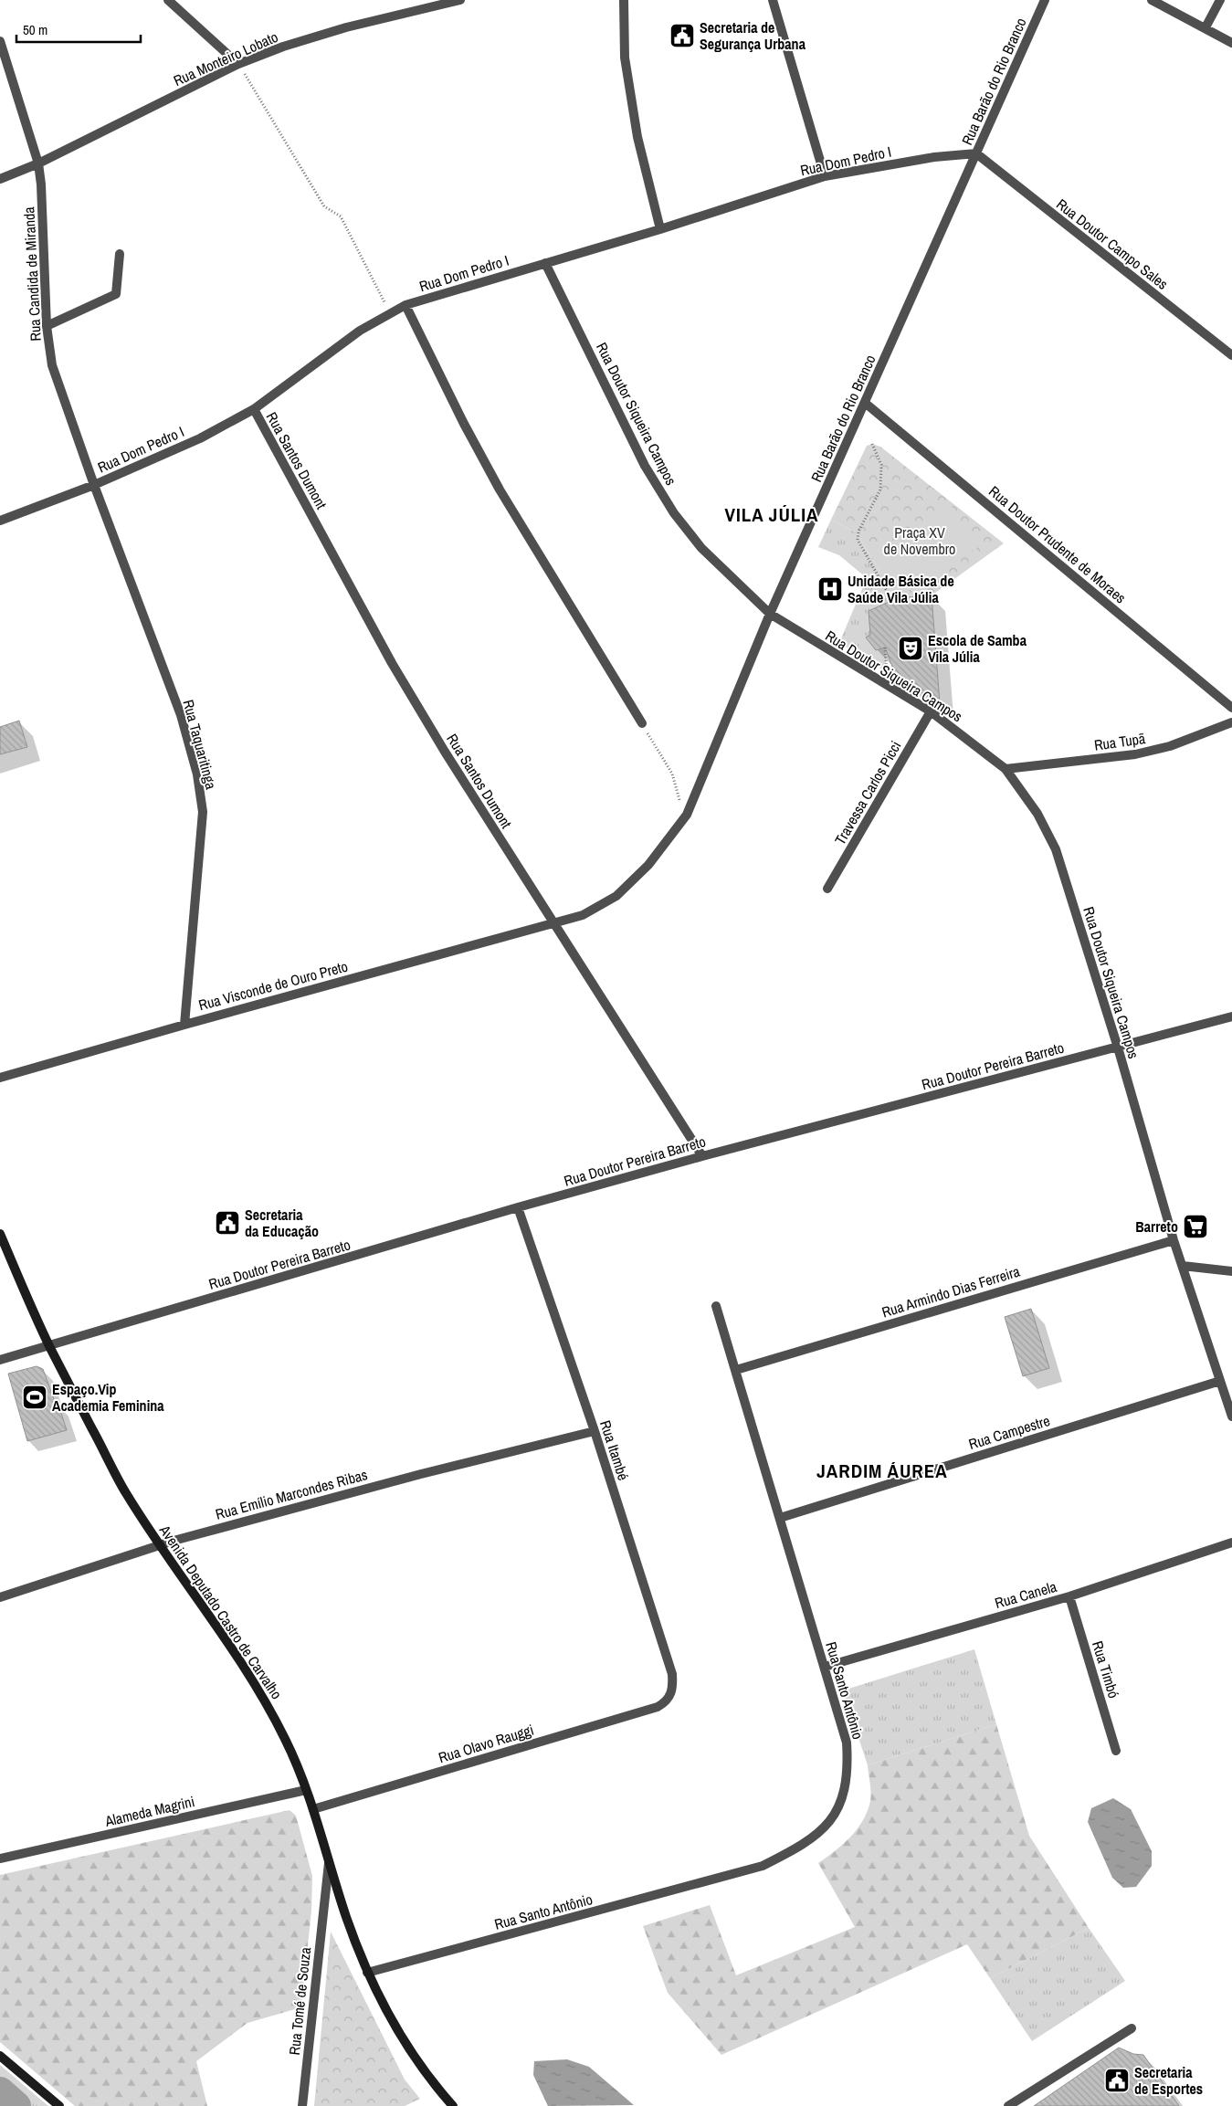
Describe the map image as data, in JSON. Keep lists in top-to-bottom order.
{
  "streets": {
    "main road": ["Avenida Deputado Castro de Carvalho"],
    "street": [
      "Rua Monteiro Lobato",
      "Rua Barão do Rio Branco",
      "Rua Dom Pedro I",
      "Rua Doutor Campo Sales",
      "Rua Candida de Miranda",
      "Rua Doutor Siqueira Campos",
      "Rua Santos Dumont",
      "Rua Doutor Prudente de Moraes",
      "Rua Tupã",
      "Rua Taquaritinga",
      "Travessa Carlos Picci",
      "Rua Visconde de Ouro Preto",
      "Rua Doutor Pereira Barreto",
      "Rua Armindo Dias Ferreira",
      "Rua Campestre",
      "Rua Itambé",
      "Rua Emílio Marcondes Ribas",
      "Rua Canela",
      "Rua Timbó",
      "Rua Santo Antônio",
      "Rua Olavo Rauggi",
      "Alameda Magrini",
      "Rua Tomé de Souza"
    ]
  },
  "crossings": [
    ["Rua Monteiro Lobato", "Rua Candida de Miranda"],
    ["Rua Barão do Rio Branco", "Rua Dom Pedro I"],
    ["Rua Barão do Rio Branco", "Rua Doutor Campo Sales"],
    ["Rua Barão do Rio Branco", "Rua Doutor Siqueira Campos"],
    ["Rua Barão do Rio Branco", "Rua Santos Dumont"],
    ["Rua Barão do Rio Branco", "Rua Doutor Prudente de Moraes"],
    ["Rua Barão do Rio Branco", "Rua Visconde de Ouro Preto"],
    ["Rua Dom Pedro I", "Rua Doutor Campo Sales"],
    ["Rua Dom Pedro I", "Rua Candida de Miranda"],
    ["Rua Dom Pedro I", "Rua Doutor Siqueira Campos"],
    ["Rua Dom Pedro I", "Rua Santos Dumont"],
    ["Rua Dom Pedro I", "Rua Taquaritinga"],
    ["Rua Candida de Miranda", "Rua Taquaritinga"],
    ["Rua Doutor Siqueira Campos", "Rua Tupã"],
    ["Rua Doutor Siqueira Campos", "Travessa Carlos Picci"],
    ["Rua Doutor Siqueira Campos", "Rua Doutor Pereira Barreto"],
    ["Rua Doutor Siqueira Campos", "Rua Armindo Dias Ferreira"],
    ["Rua Doutor Siqueira Campos", "Rua Campestre"],
    ["Rua Santos Dumont", "Rua Visconde de Ouro Preto"],
    ["Rua Santos Dumont", "Rua Doutor Pereira Barreto"],
    ["Rua Taquaritinga", "Rua Visconde de Ouro Preto"],
    ["Rua Doutor Pereira Barreto", "Rua Itambé"],
    ["Rua Doutor Pereira Barreto", "Avenida Deputado Castro de Carvalho"],
    ["Rua Armindo Dias Ferreira", "Rua Santo Antônio"],
    ["Rua Campestre", "Rua Santo Antônio"],
    ["Rua Itambé", "Rua Emílio Marcondes Ribas"],
    ["Rua Itambé", "Rua Olavo Rauggi"],
    ["Rua Emílio Marcondes Ribas", "Avenida Deputado Castro de Carvalho"],
    ["Rua Canela", "Rua Timbó"],
    ["Rua Canela", "Rua Santo Antônio"],
    ["Avenida Deputado Castro de Carvalho", "Rua Santo Antônio"],
    ["Avenida Deputado Castro de Carvalho", "Rua Olavo Rauggi"],
    ["Avenida Deputado Castro de Carvalho", "Alameda Magrini"],
    ["Avenida Deputado Castro de Carvalho", "Rua Tomé de Souza"]
  ],
  "districts": ["VILA JÚLIA", "JARDIM ÁUREA"],
  "parks": ["Praça XV de Novembro"],
  "places": {
    "public building": ["Secretaria de Segurança Urbana", "Secretaria da Educação", "Secretaria de Esportes"],
    "hospital": ["Unidade Básica de Saúde Vila Júlia"],
    "theatre": ["Escola de Samba Vila Júlia"],
    "supermarket": ["Barreto"],
    "sports": ["Espaço.Vip Academia Feminina"]
  },
  "scale_bar": "50 m"
}
